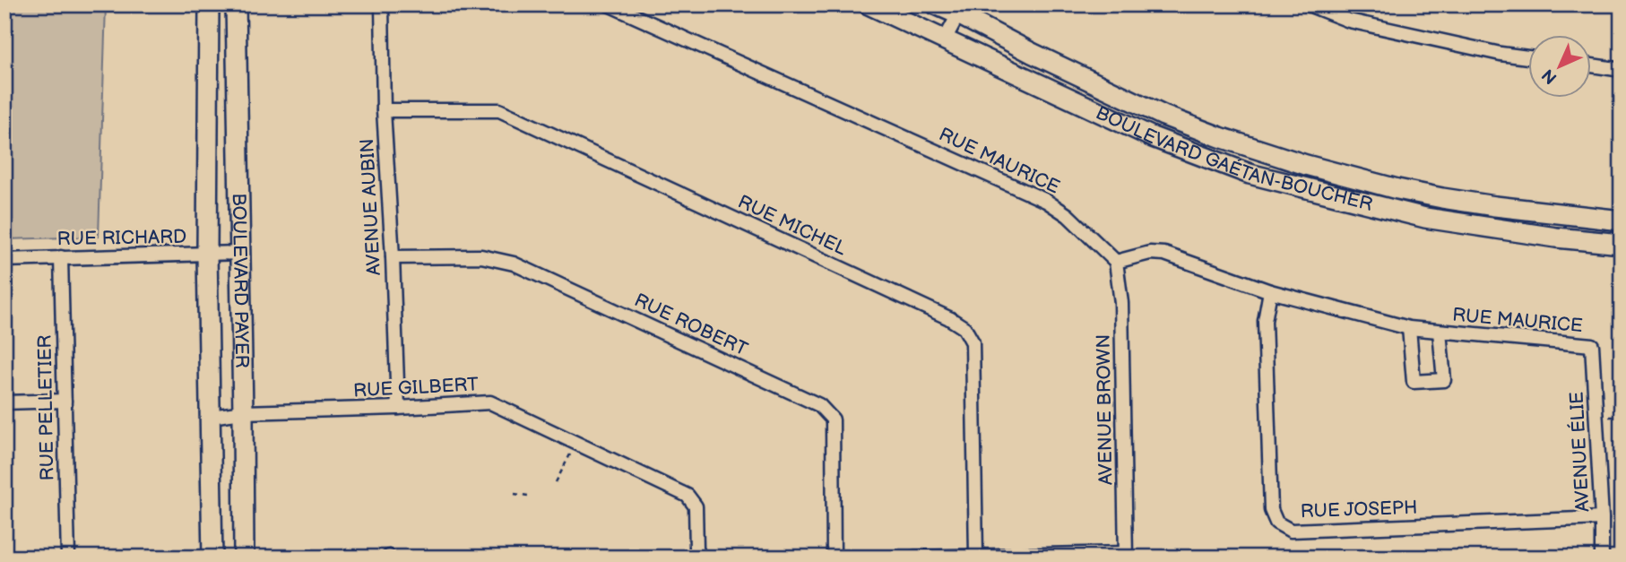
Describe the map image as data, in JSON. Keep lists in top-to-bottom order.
{
  "streets": {
    "main road": ["BOULEVARD GAÉTAN-BOUCHER", "BOULEVARD PAYER"],
    "street": [
      "RUE MAURICE",
      "AVENUE AUBIN",
      "RUE MICHEL",
      "RUE RICHARD",
      "RUE ROBERT",
      "RUE GILBERT",
      "RUE PELLETIER",
      "AVENUE BROWN",
      "AVENUE ÉLIE",
      "RUE JOSEPH"
    ]
  },
  "crossings": [
    ["RUE MAURICE", "AVENUE BROWN"],
    ["RUE MAURICE", "AVENUE ÉLIE"],
    ["RUE MAURICE", "RUE JOSEPH"],
    ["AVENUE AUBIN", "RUE MICHEL"],
    ["AVENUE AUBIN", "RUE ROBERT"],
    ["AVENUE AUBIN", "RUE GILBERT"],
    ["RUE RICHARD", "BOULEVARD PAYER"],
    ["RUE RICHARD", "RUE PELLETIER"],
    ["BOULEVARD PAYER", "RUE GILBERT"],
    ["AVENUE ÉLIE", "RUE JOSEPH"]
  ],
  "north": "bottom left"
}
